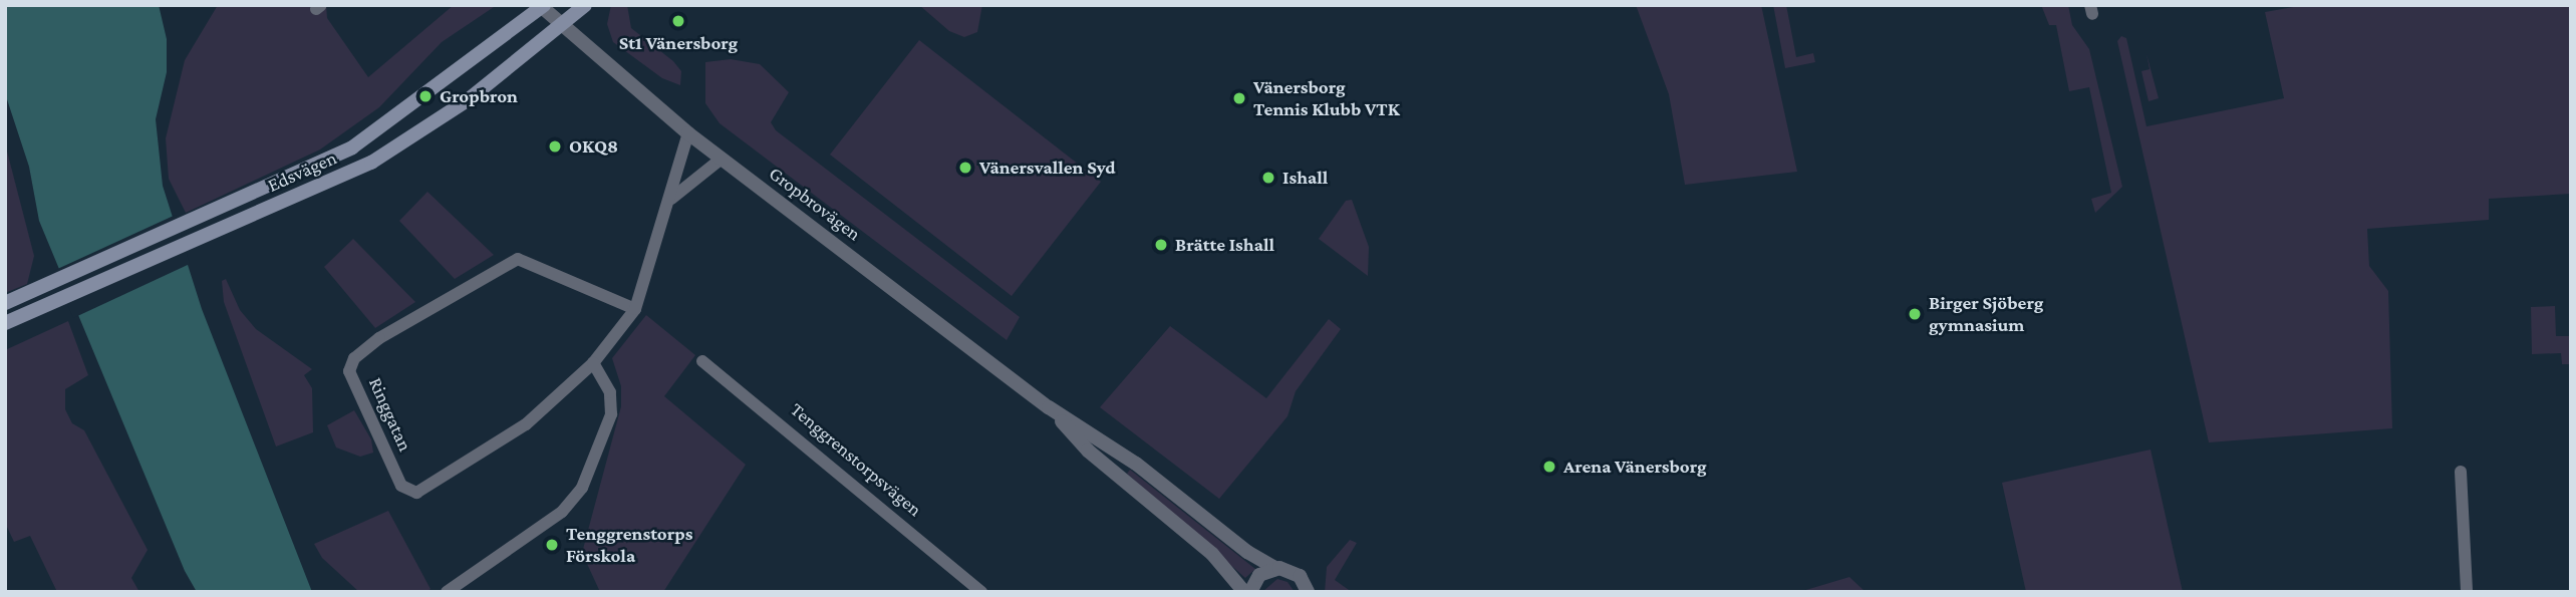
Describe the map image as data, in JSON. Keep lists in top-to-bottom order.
{
  "streets": {
    "main road": ["Edsvägen"],
    "street": ["Gropbrovägen", "Ringgatan", "Tenggrenstorpsvägen"]
  },
  "crossings": [
    ["Edsvägen", "Gropbrovägen"],
    ["Gropbrovägen", "Ringgatan"]
  ],
  "places": [
    "St1 Vänersborg",
    "Gropbron",
    "Vänersborg Tennis Klubb VTK",
    "OKQ8",
    "Vänersvallen Syd",
    "Ishall",
    "Brätte Ishall",
    "Birger Sjöberg gymnasium",
    "Arena Vänersborg",
    "Tenggrenstorps Förskola"
  ]
}
